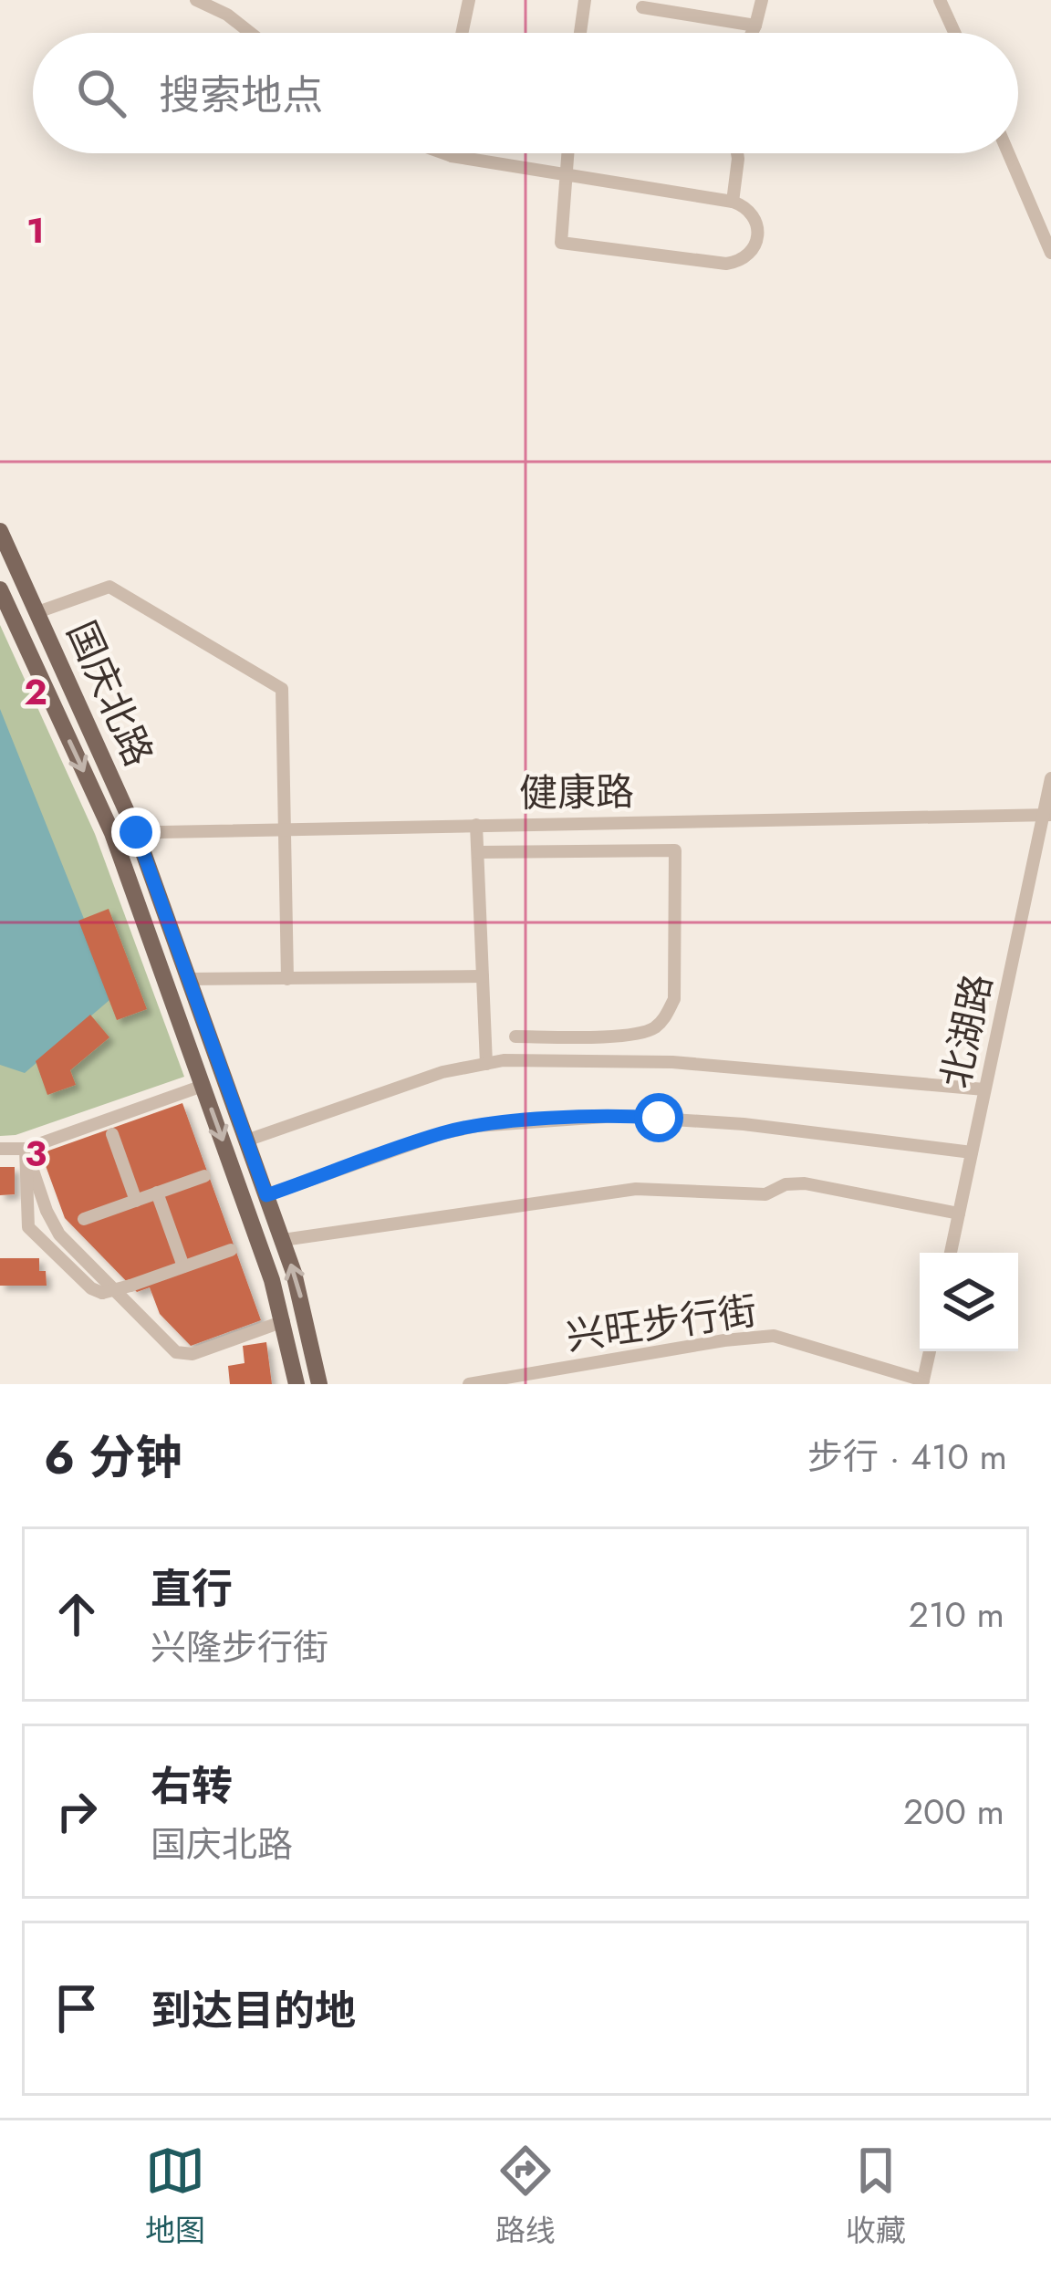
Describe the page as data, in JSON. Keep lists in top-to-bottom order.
{
  "streets": {
    "main road": ["国庆北路"],
    "street": ["健康路", "北湖路", "兴旺步行街"]
  },
  "crossings": [
    ["国庆北路", "健康路"],
    ["健康路", "北湖路"]
  ],
  "page": {
    "search": "搜索地点",
    "heading": ["6 分钟", "步行 · 410 m"],
    "list": [
      ["直行", "兴隆步行街", "210 m"],
      ["右转", "国庆北路", "200 m"],
      "到达目的地"
    ],
    "nav": ["地图", "路线", "收藏"]
  },
  "grid": {
    "rows": ["1", "2", "3"]
  }
}
